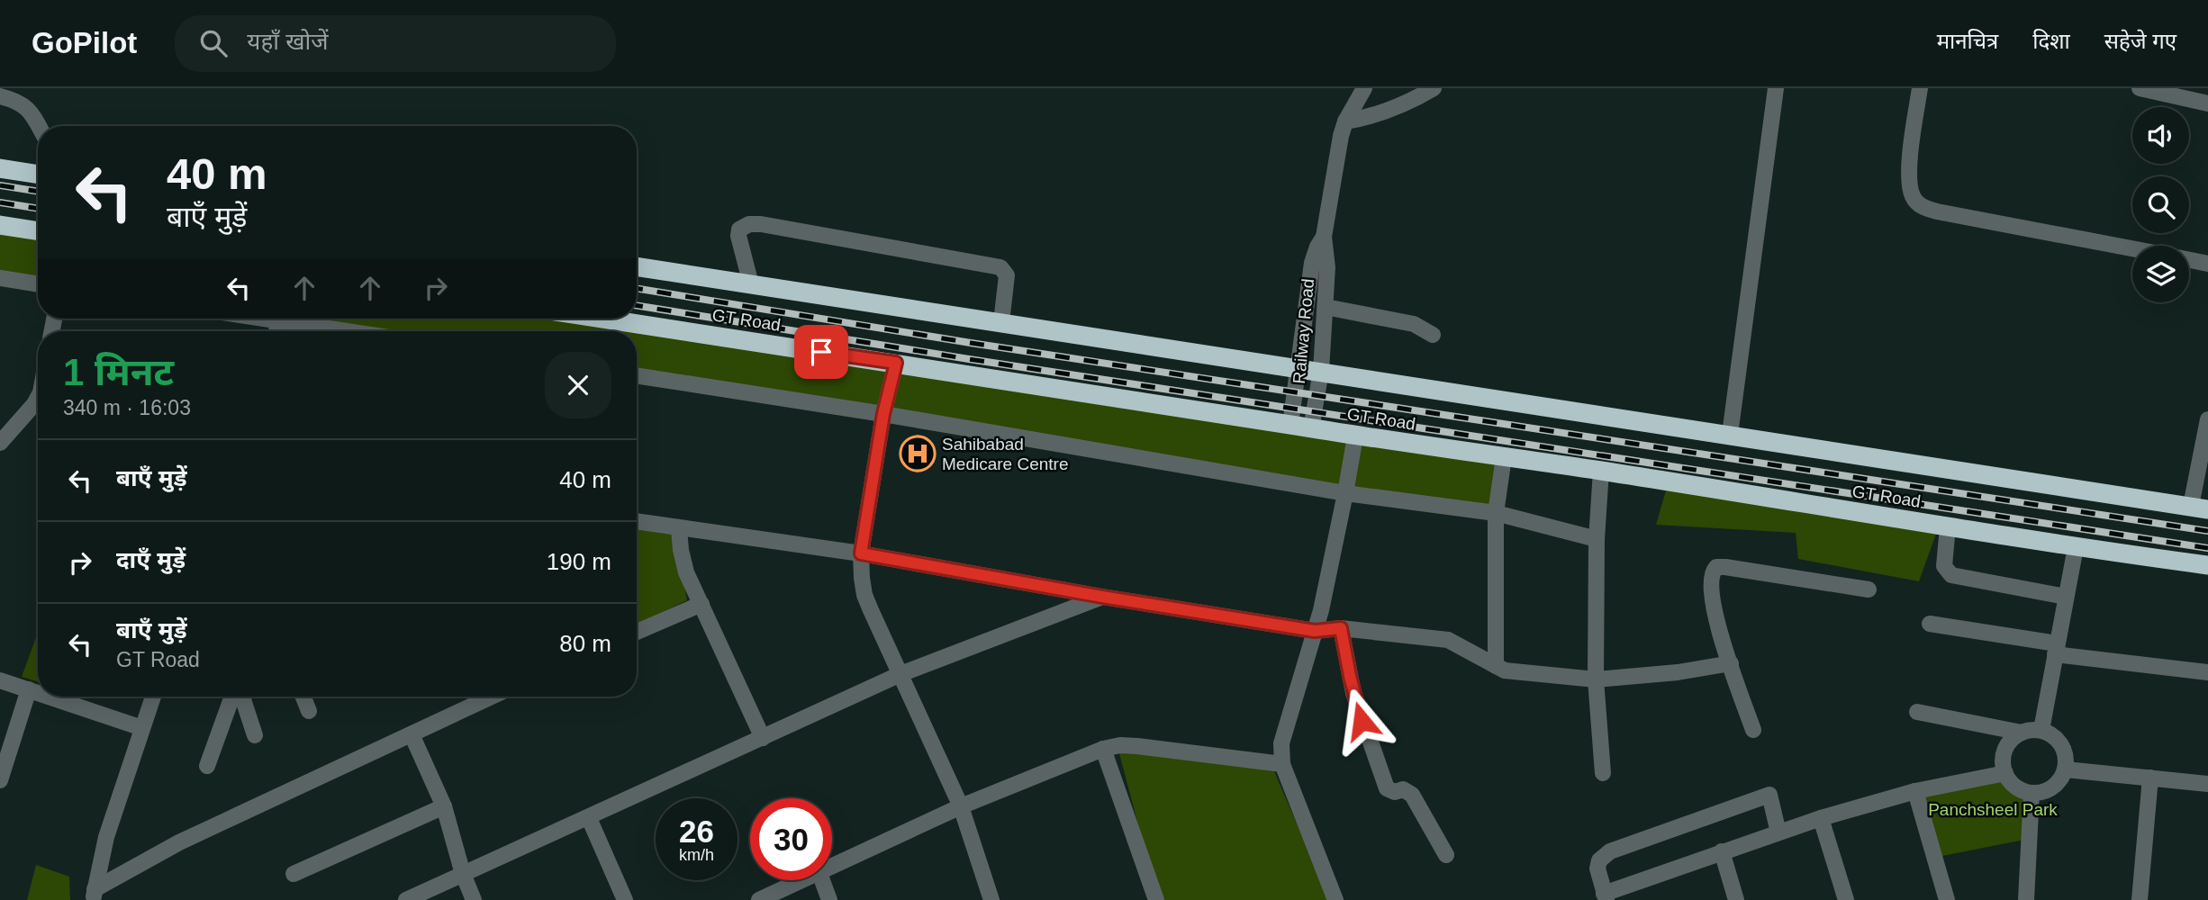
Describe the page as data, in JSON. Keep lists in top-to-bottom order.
{
  "streets": {
    "highway": ["GT Road"],
    "street": ["Railway Road"]
  },
  "crossings": [
    ["GT Road", "Railway Road"]
  ],
  "parks": ["Panchsheel Park"],
  "places": {
    "hospital": ["Sahibabad Medicare Centre"]
  },
  "page": {
    "header": "GoPilot",
    "search": "यहाँ खोजें",
    "nav": ["मानचित्र", "दिशा", "सहेजे गए"],
    "turn": ["40 m", "बाएँ मुड़ें"],
    "heading": ["1 मिनट", "340 m · 16:03"],
    "list": [
      {
        "name": "बाएँ मुड़ें",
        "value": "40 m"
      },
      {
        "name": "दाएँ मुड़ें",
        "value": "190 m"
      },
      {
        "name": "बाएँ मुड़ें",
        "note": "GT Road",
        "value": "80 m"
      }
    ],
    "speed": "26 km/h",
    "limit": "30"
  }
}
